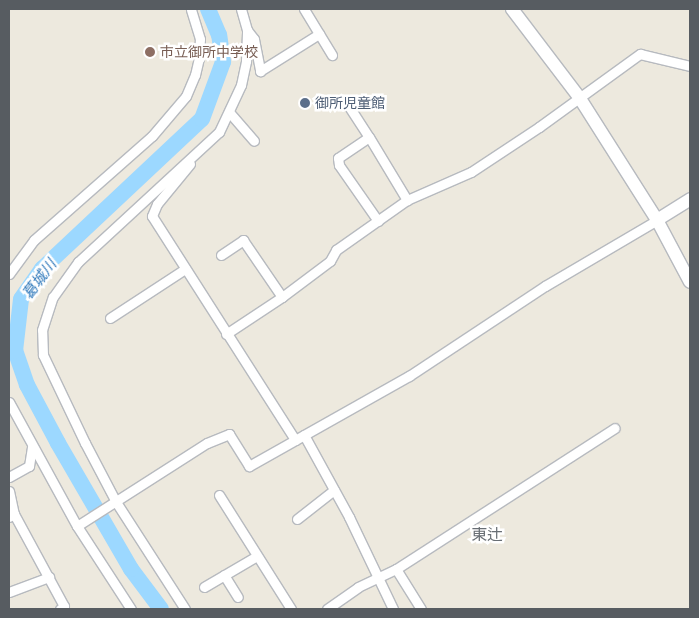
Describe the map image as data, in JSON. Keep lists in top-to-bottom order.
{
  "districts": ["東辻"],
  "water": ["葛城川"],
  "places": ["市立御所中学校", "御所児童館"]
}
